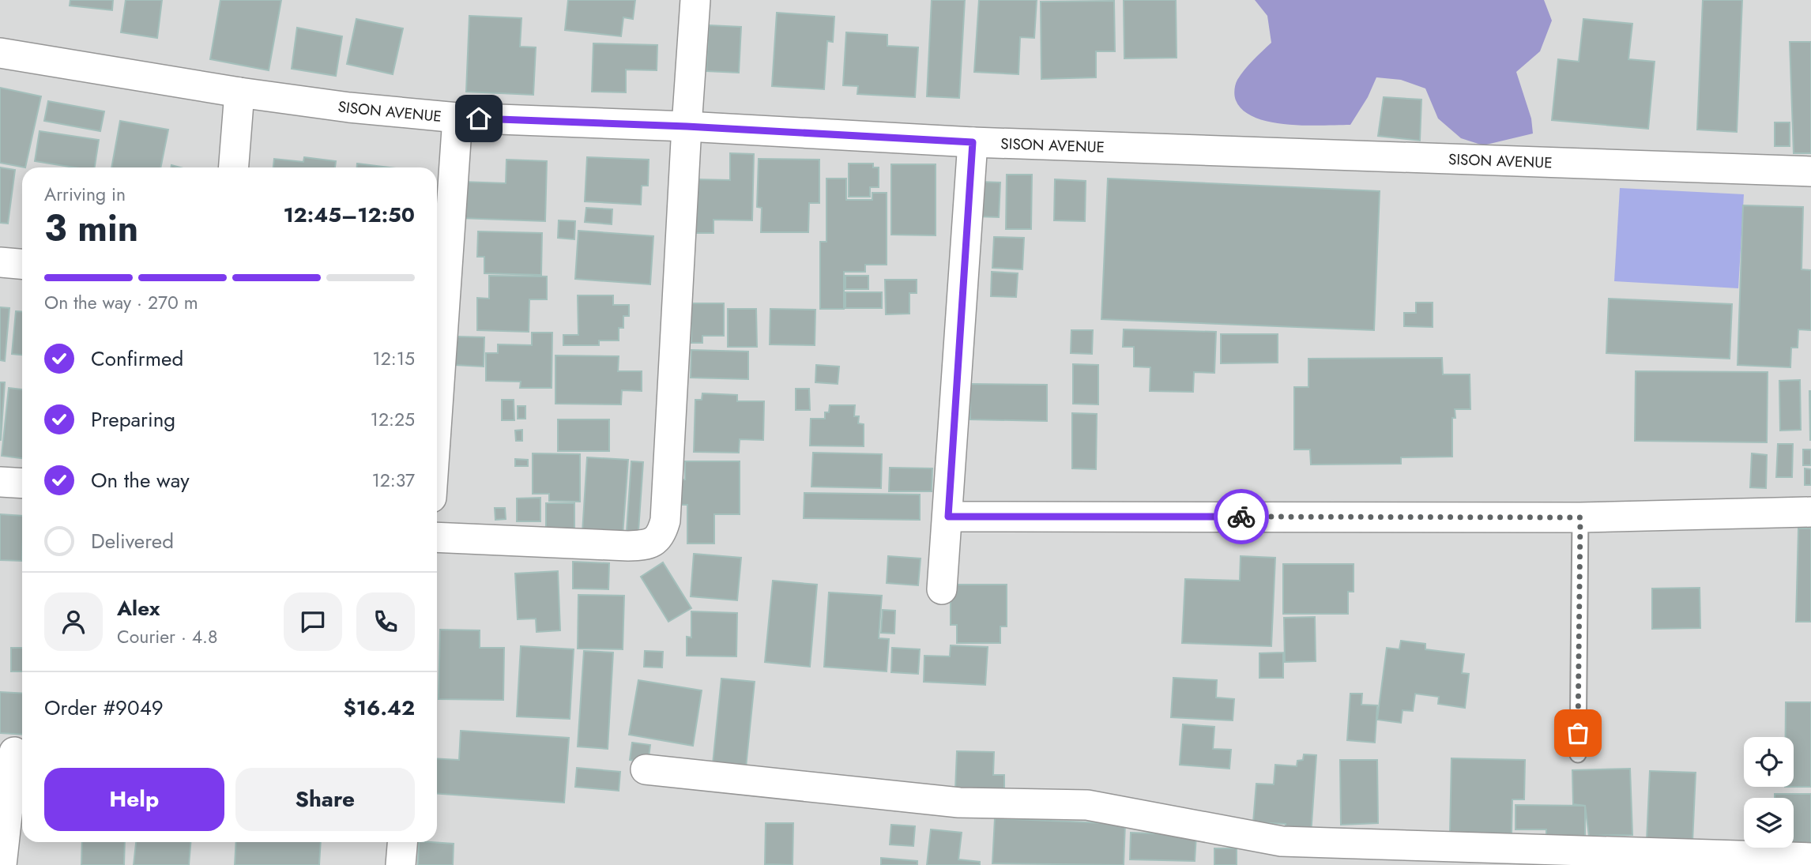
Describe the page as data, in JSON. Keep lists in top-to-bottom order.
{
  "streets": {
    "street": ["SISON AVENUE"]
  },
  "page": {
    "heading": ["3 min", "Arriving in", "12:45–12:50"],
    "panel": [
      "Alex",
      "Courier · 4.8",
      "Order #9049",
      "$16.42"
    ],
    "bar": "On the way · 270 m",
    "list": [
      ["Confirmed", "12:15"],
      ["Preparing", "12:25"],
      ["On the way", "12:37"],
      "Delivered"
    ],
    "buttons": ["Help", "Share"]
  }
}
